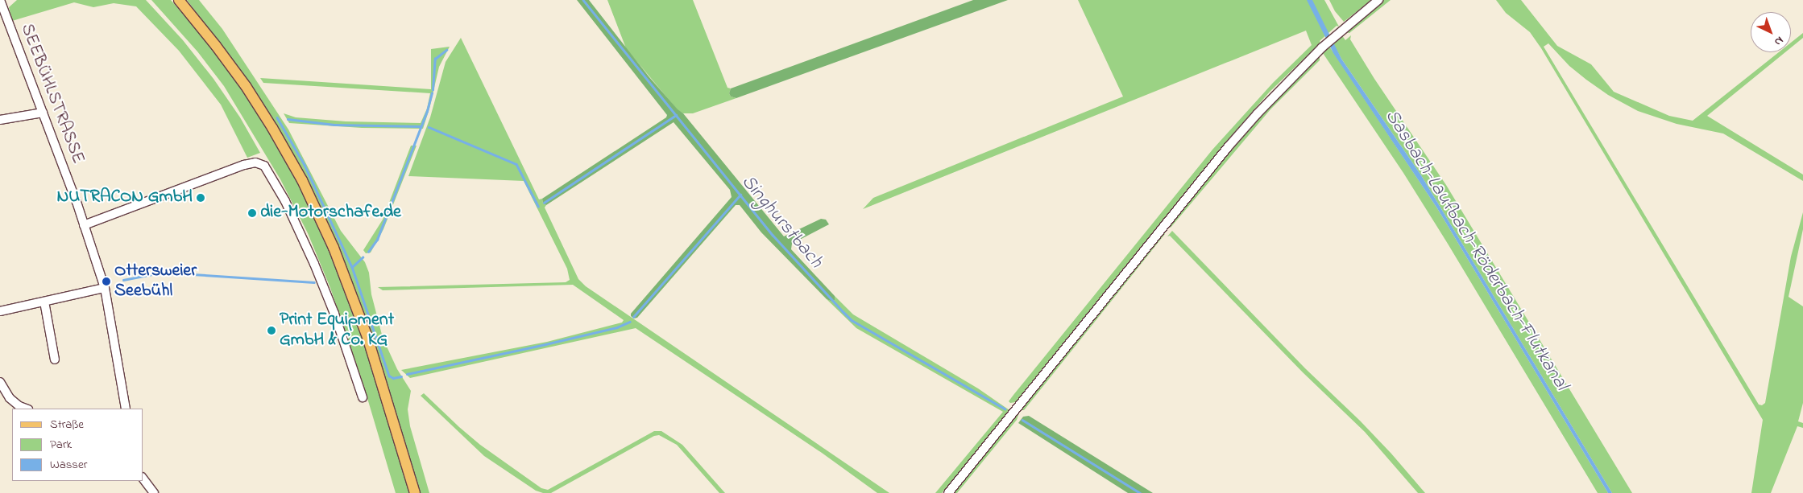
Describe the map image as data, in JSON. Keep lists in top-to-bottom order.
{
  "streets": {
    "street": ["SEEBÜHLSTRASSE"]
  },
  "water": ["Singhurstbach", "Sasbach-Laufbach-Röderbach-Flutkanal"],
  "places": [
    "NUTRACON GmbH",
    "die-Motorschafe.de",
    "Ottersweier Seebühl",
    "Print Equipment GmbH & Co. KG"
  ],
  "legend": ["Straße", "Park", "Wasser"],
  "north": "bottom right"
}
